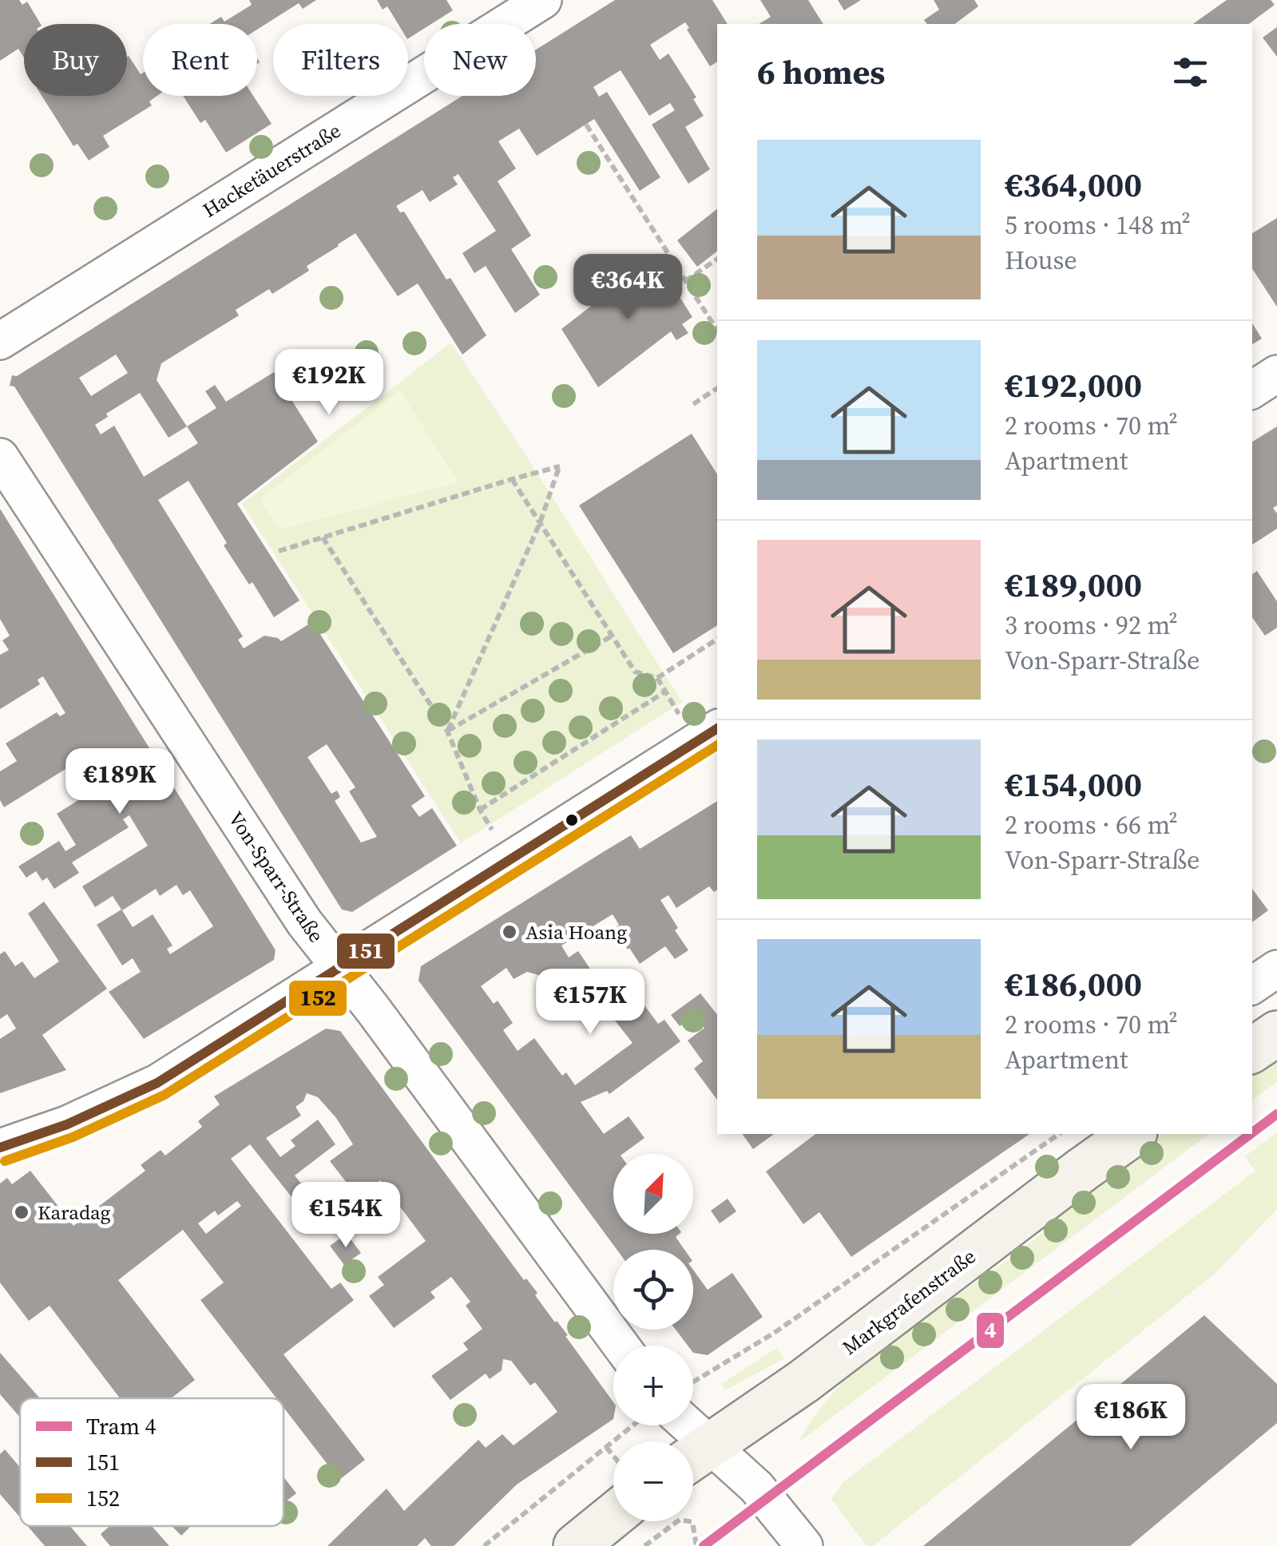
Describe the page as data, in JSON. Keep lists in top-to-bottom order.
{
  "streets": {
    "main road": ["Markgrafenstraße"],
    "street": ["Hacketäuerstraße", "Von-Sparr-Straße"]
  },
  "places": ["Asia Hoang", "Karadag"],
  "lines": ["transit line 151", "transit line 152", "tram line 4"],
  "legend": ["Tram 4", "151", "152"],
  "north": "top right",
  "page": {
    "chip": [
      "Buy",
      "Rent",
      "Filters",
      "New"
    ],
    "heading": "6 homes",
    "list": [
      {
        "name": "€364,000",
        "note": "5 rooms · 148 m² · House"
      },
      {
        "name": "€192,000",
        "note": "2 rooms · 70 m² · Apartment"
      },
      {
        "name": "€189,000",
        "note": "3 rooms · 92 m² · Von-Sparr-Straße"
      },
      {
        "name": "€154,000",
        "note": "2 rooms · 66 m² · Von-Sparr-Straße"
      },
      {
        "name": "€186,000",
        "note": "2 rooms · 70 m² · Apartment"
      }
    ],
    "price": [
      "€364K",
      "€192K",
      "€189K",
      "€157K",
      "€154K",
      "€186K"
    ],
    "map_buttons": ["+", "−"]
  }
}
